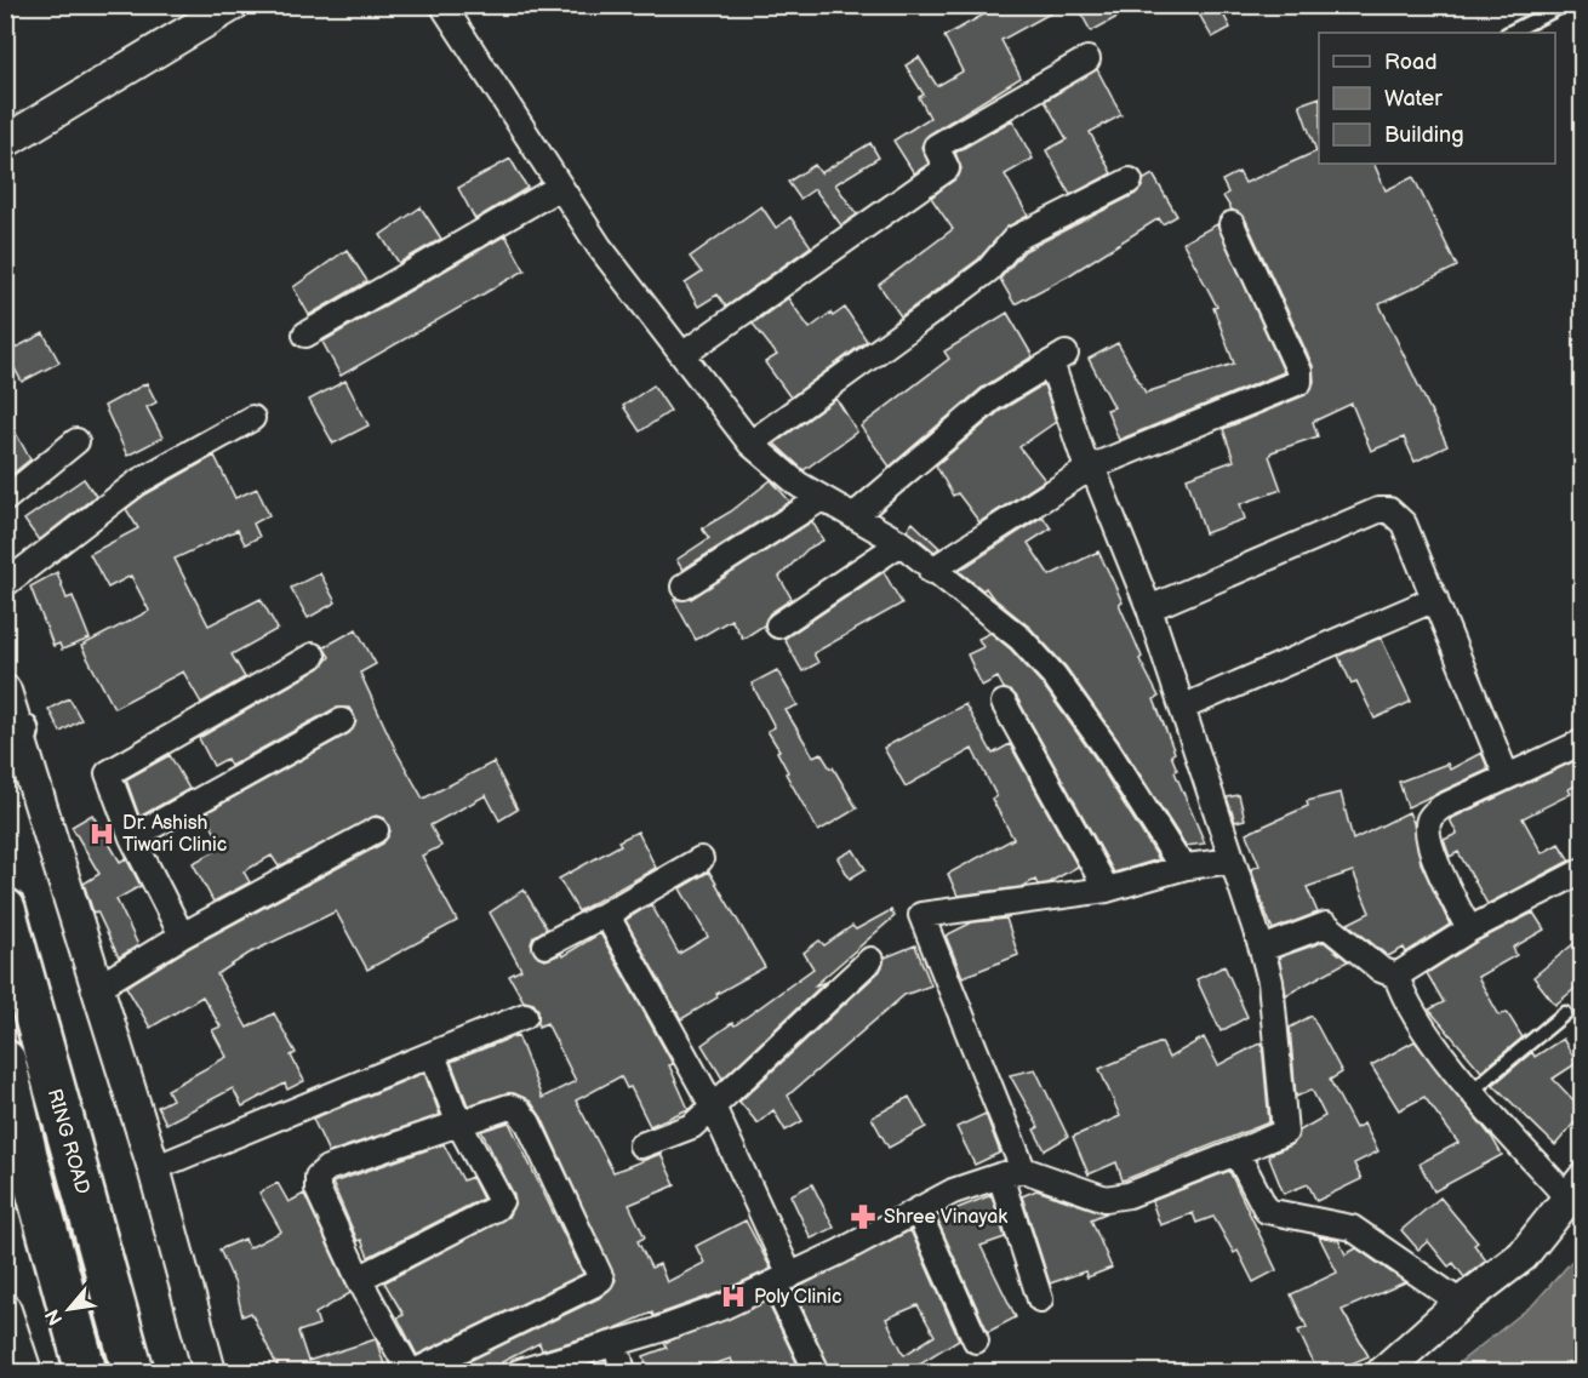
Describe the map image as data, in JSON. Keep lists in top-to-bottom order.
{
  "streets": {
    "highway": ["RING ROAD"]
  },
  "places": {
    "hospital": ["Dr. Ashish Tiwari Clinic", "Poly Clinic"],
    "pharmacy": ["Shree Vinayak"]
  },
  "legend": ["Road", "Water", "Building"],
  "north": "bottom left"
}
